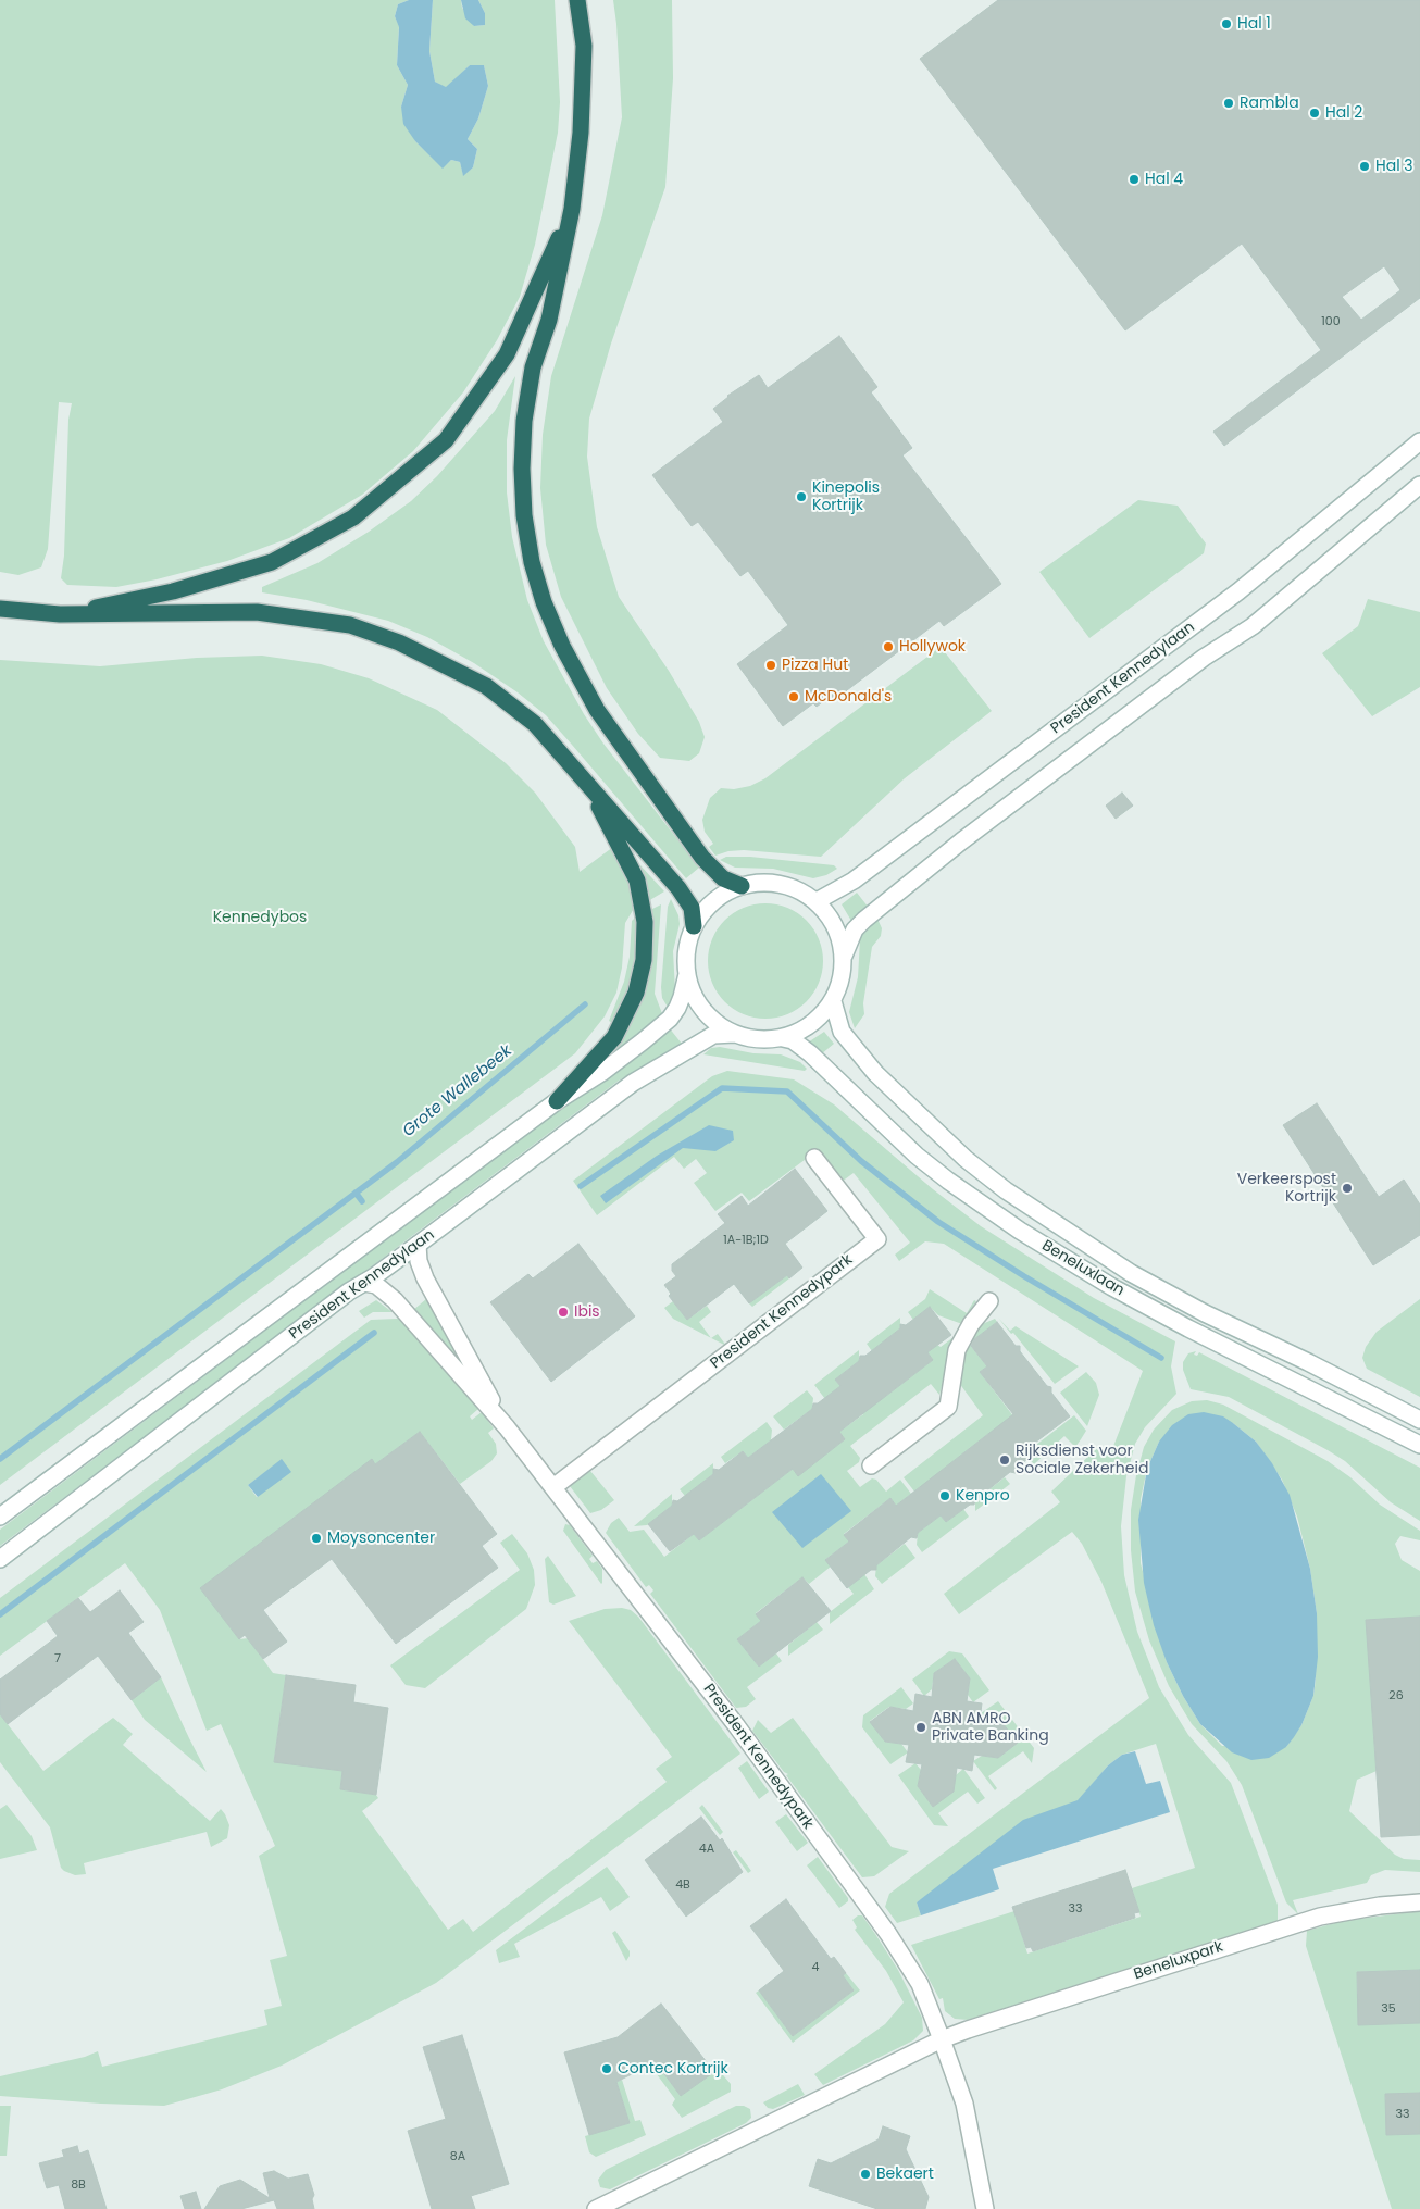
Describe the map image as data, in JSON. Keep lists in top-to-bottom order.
{
  "streets": {
    "main road": [
      "President Kennedylaan",
      "Beneluxlaan",
      "President Kennedypark",
      "Beneluxpark"
    ]
  },
  "crossings": [
    ["President Kennedylaan", "Beneluxlaan"],
    ["President Kennedylaan", "President Kennedypark"],
    ["President Kennedypark", "Beneluxpark"]
  ],
  "water": ["Grote Wallebeek"],
  "parks": ["Kennedybos"],
  "places": [
    "Hal 1",
    "Rambla",
    "Hal 2",
    "Hal 3",
    "Hal 4",
    "Kinepolis Kortrijk",
    "Hollywok",
    "Pizza Hut",
    "McDonald's",
    "Verkeerspost Kortrijk",
    "Ibis",
    "Rijksdienst voor Sociale Zekerheid",
    "Kenpro",
    "Moysoncenter",
    "ABN AMRO Private Banking",
    "Contec Kortrijk",
    "Bekaert"
  ],
  "house_numbers": [
    "100",
    "1A-1B;1D",
    "7",
    "26",
    "4A",
    "4B",
    "33",
    "4",
    "35",
    "33",
    "8A",
    "8B"
  ]
}
